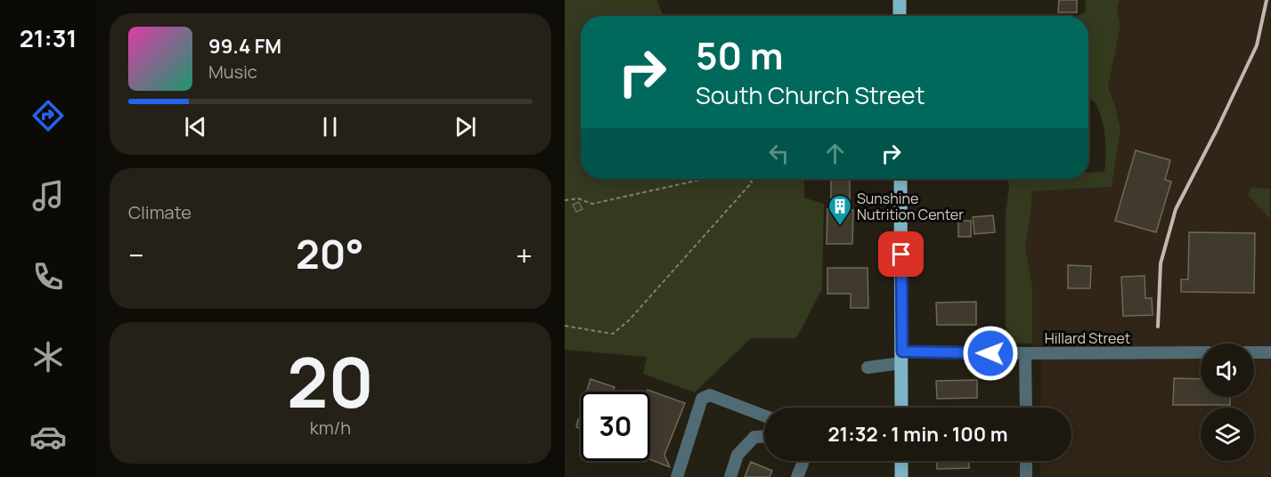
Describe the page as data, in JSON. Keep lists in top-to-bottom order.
{
  "streets": {
    "street": ["Hillard Street"]
  },
  "places": {
    "building": ["Sunshine Nutrition Center"]
  },
  "page": {
    "tabs": "21:31",
    "turn": ["50 m", "South Church Street"],
    "song": ["99.4 FM", "Music"],
    "tile": [
      "Climate",
      ["20", "km/h"]
    ],
    "heat": ["−", "20°", "+"],
    "limit": "30",
    "trip": "21:32 · 1 min · 100 m"
  }
}
